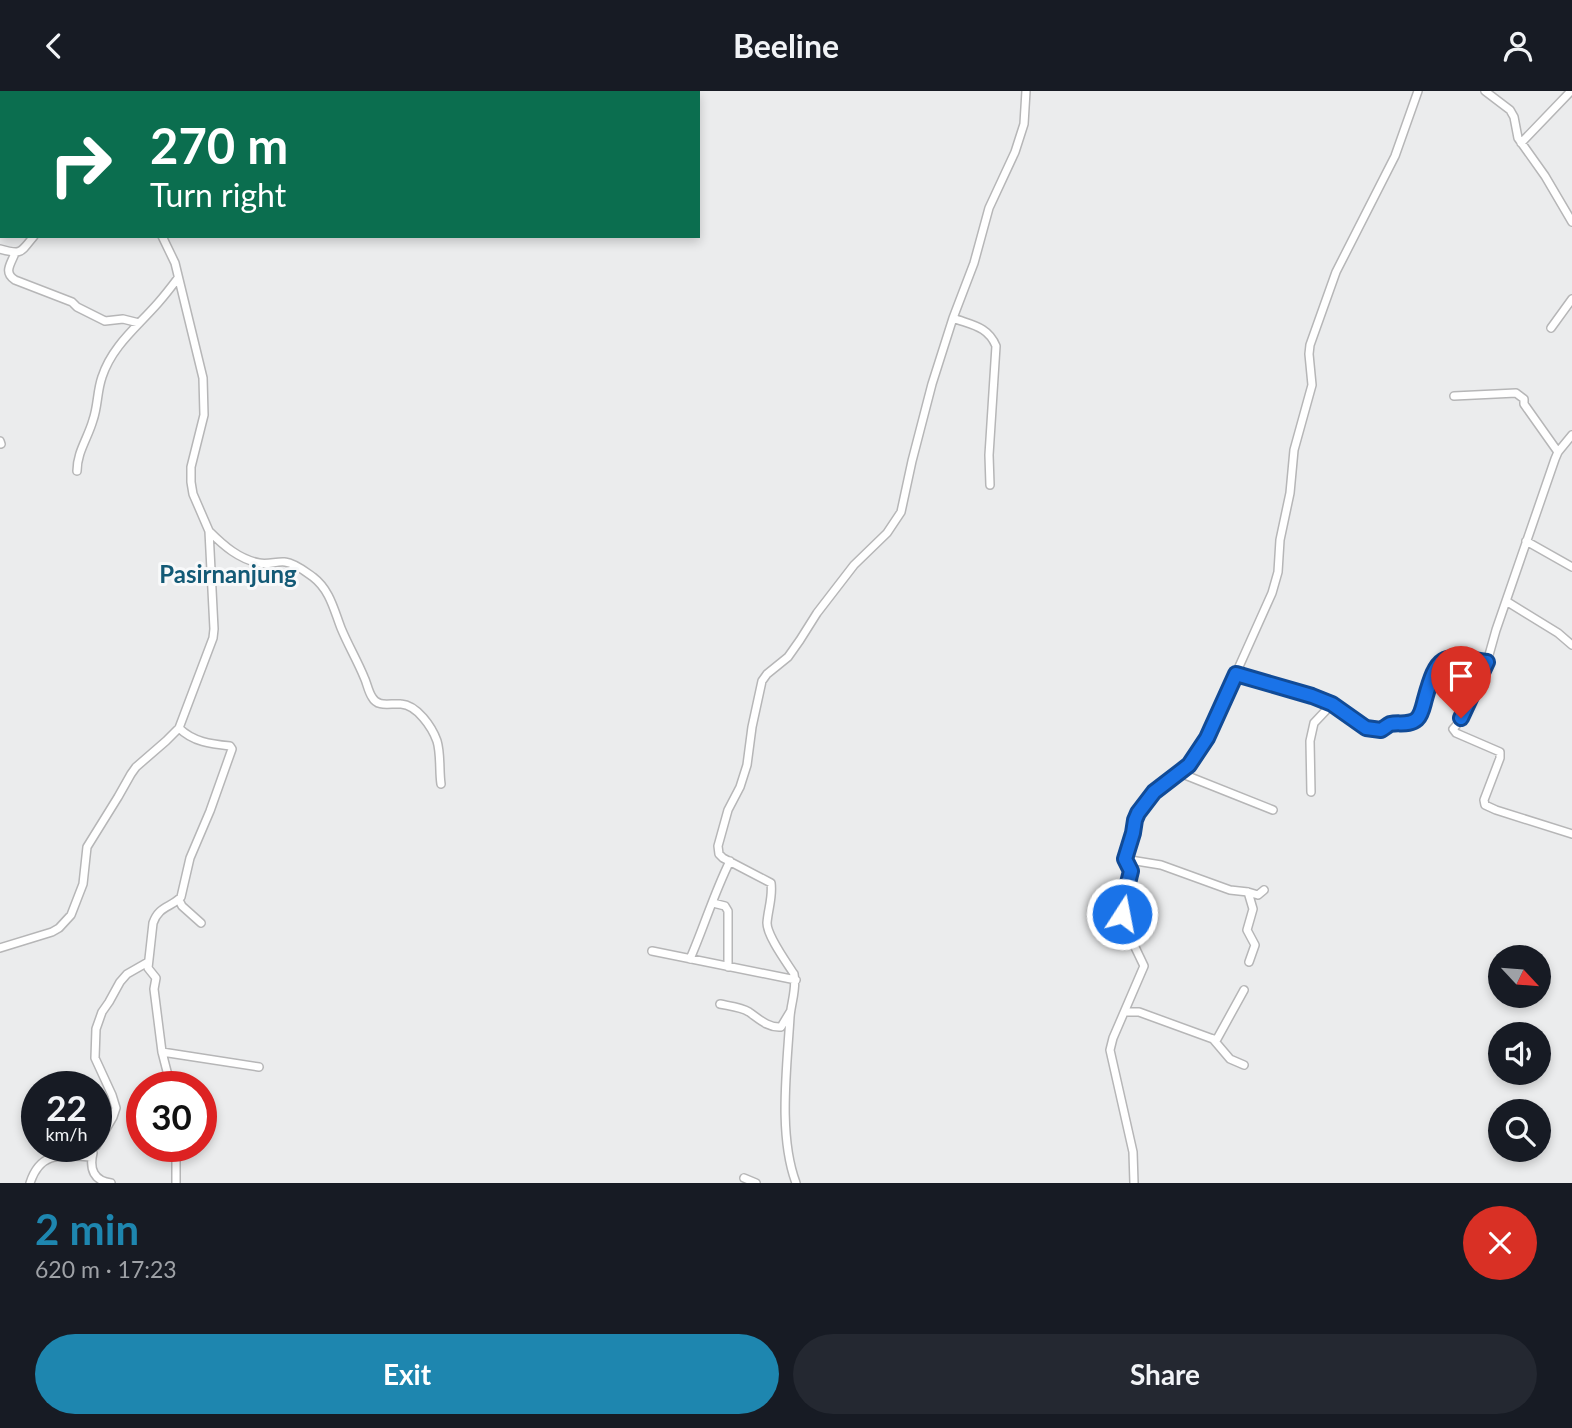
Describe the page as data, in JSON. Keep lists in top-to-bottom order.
{
  "districts": ["Pasirnanjung"],
  "north": "bottom right",
  "page": {
    "header": "Beeline",
    "turn": ["270 m", "Turn right"],
    "speed": "22 km/h",
    "limit": "30",
    "heading": ["2 min", "620 m · 17:23"],
    "buttons": ["Exit", "Share"]
  }
}
